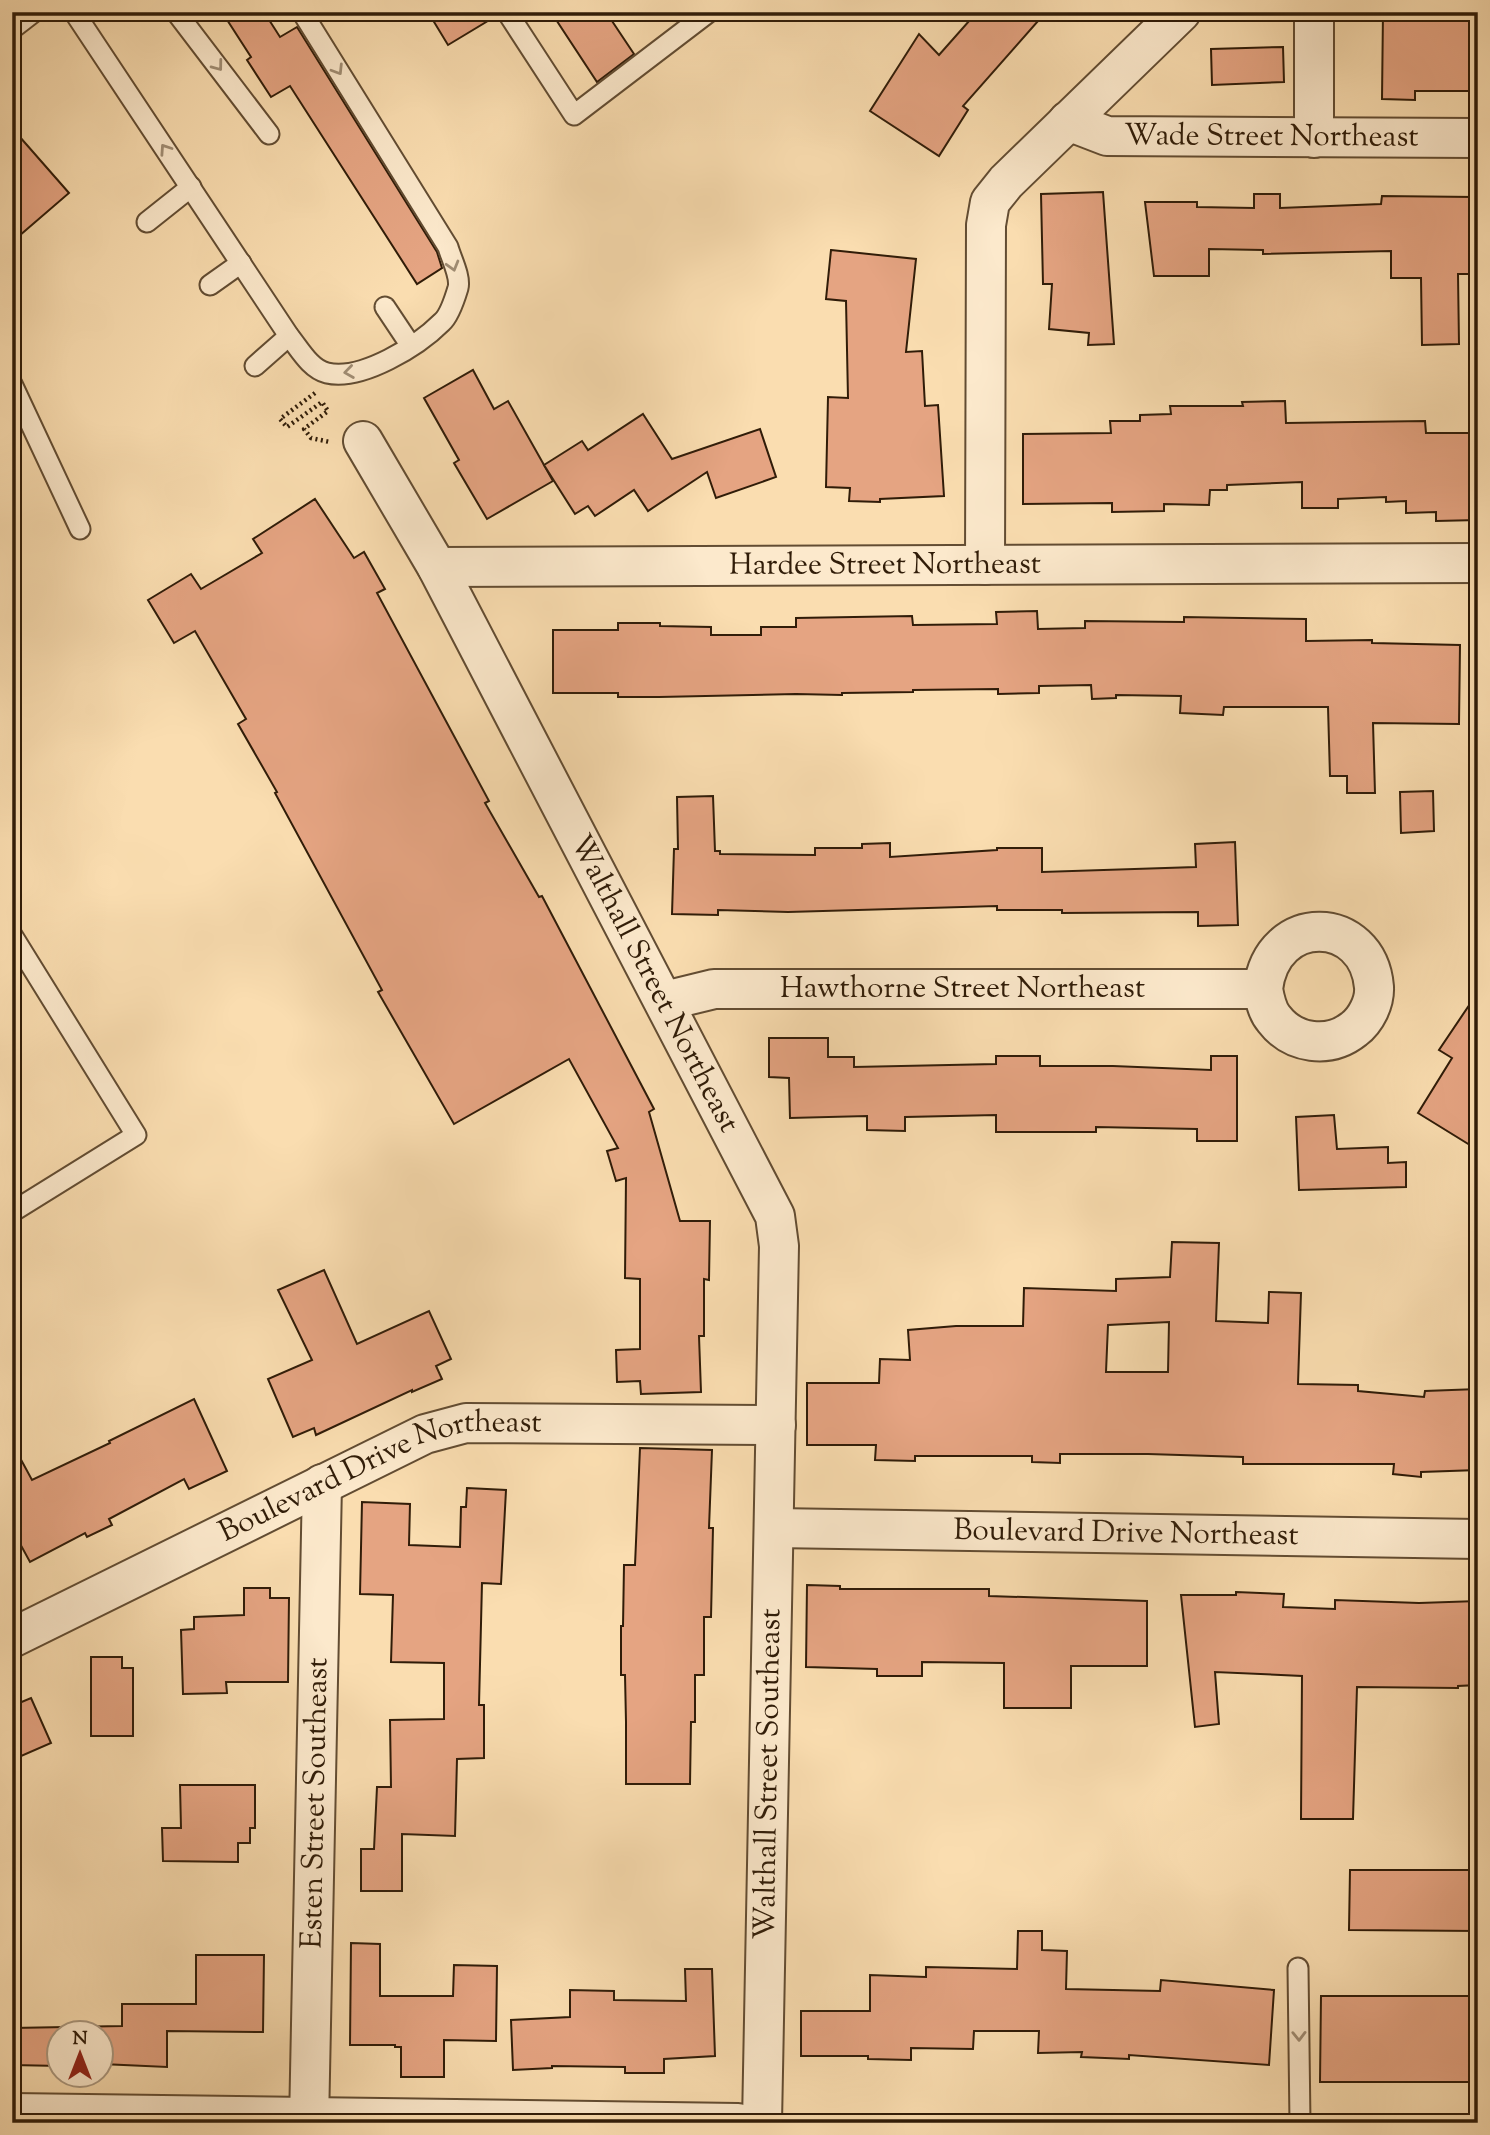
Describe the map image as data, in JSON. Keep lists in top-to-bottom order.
{
  "streets": {
    "street": [
      "Wade Street Northeast",
      "Hardee Street Northeast",
      "Walthall Street Northeast",
      "Hawthorne Street Northeast",
      "Boulevard Drive Northeast",
      "Walthall Street Southeast",
      "Esten Street Southeast"
    ]
  },
  "crossings": [
    ["Hardee Street Northeast", "Walthall Street Northeast"],
    ["Walthall Street Northeast", "Hawthorne Street Northeast"],
    ["Walthall Street Northeast", "Boulevard Drive Northeast"],
    ["Walthall Street Northeast", "Walthall Street Southeast"],
    ["Boulevard Drive Northeast", "Walthall Street Southeast"],
    ["Boulevard Drive Northeast", "Esten Street Southeast"]
  ],
  "north": "top"
}
